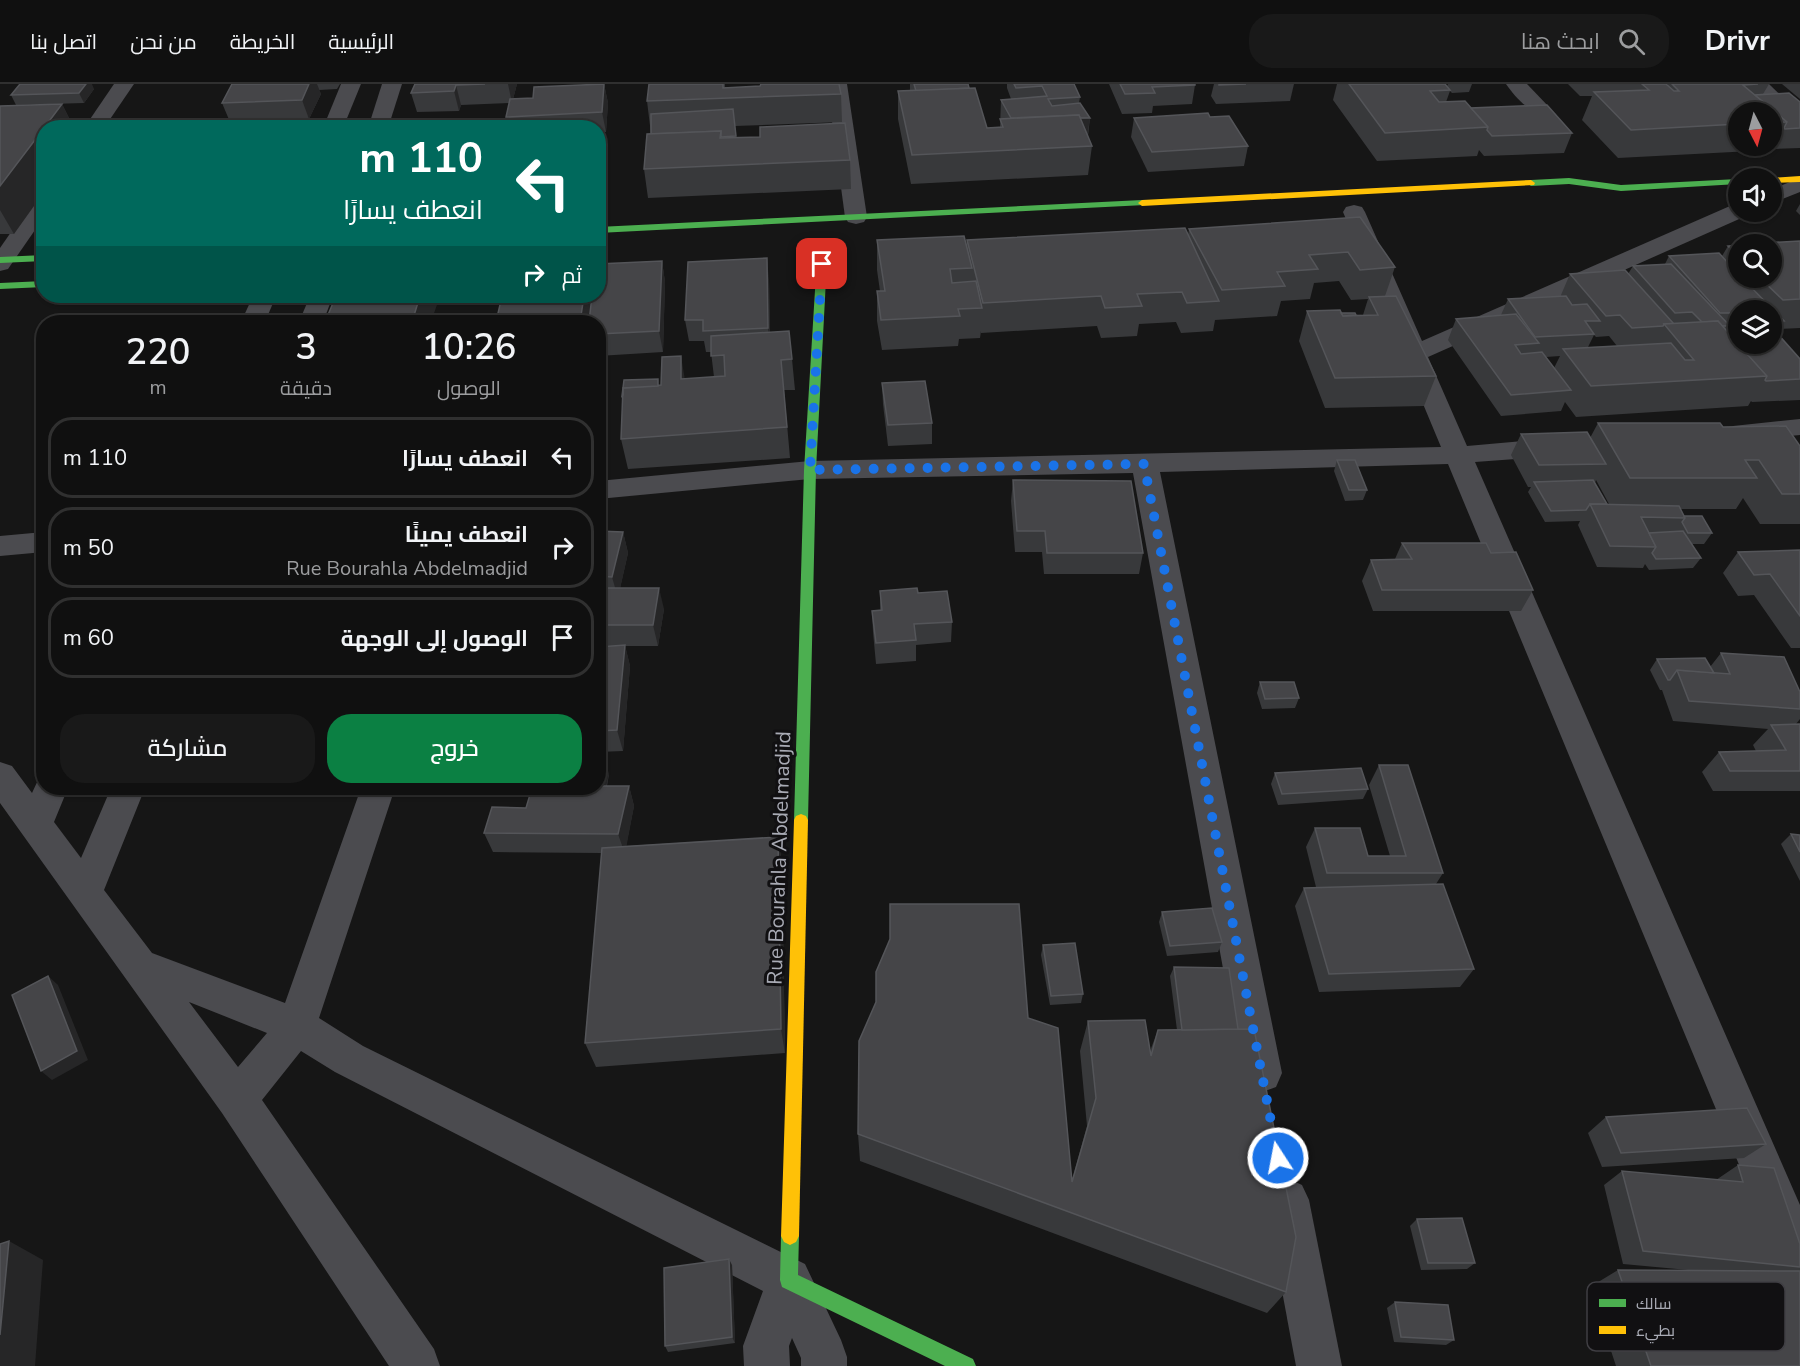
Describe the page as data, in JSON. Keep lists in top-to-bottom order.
{
  "streets": {
    "street": ["Rue Bourahla Abdelmadjid"]
  },
  "legend": ["سالك", "بطيء"],
  "north": "bottom",
  "page": {
    "header": "Drivr",
    "search": "ابحث هنا",
    "nav": [
      "الرئيسية",
      "الخريطة",
      "من نحن",
      "اتصل بنا"
    ],
    "turn": ["110 m", "انعطف يسارًا"],
    "then": "ثم",
    "eta": [
      "10:26",
      "الوصول",
      "3",
      "دقيقة",
      "220",
      "m"
    ],
    "list": [
      {
        "name": "انعطف يسارًا",
        "value": "110 m"
      },
      {
        "name": "انعطف يمينًا",
        "note": "Rue Bourahla Abdelmadjid",
        "value": "50 m"
      },
      {
        "name": "الوصول إلى الوجهة",
        "value": "60 m"
      }
    ],
    "buttons": ["خروج", "مشاركة"]
  }
}
